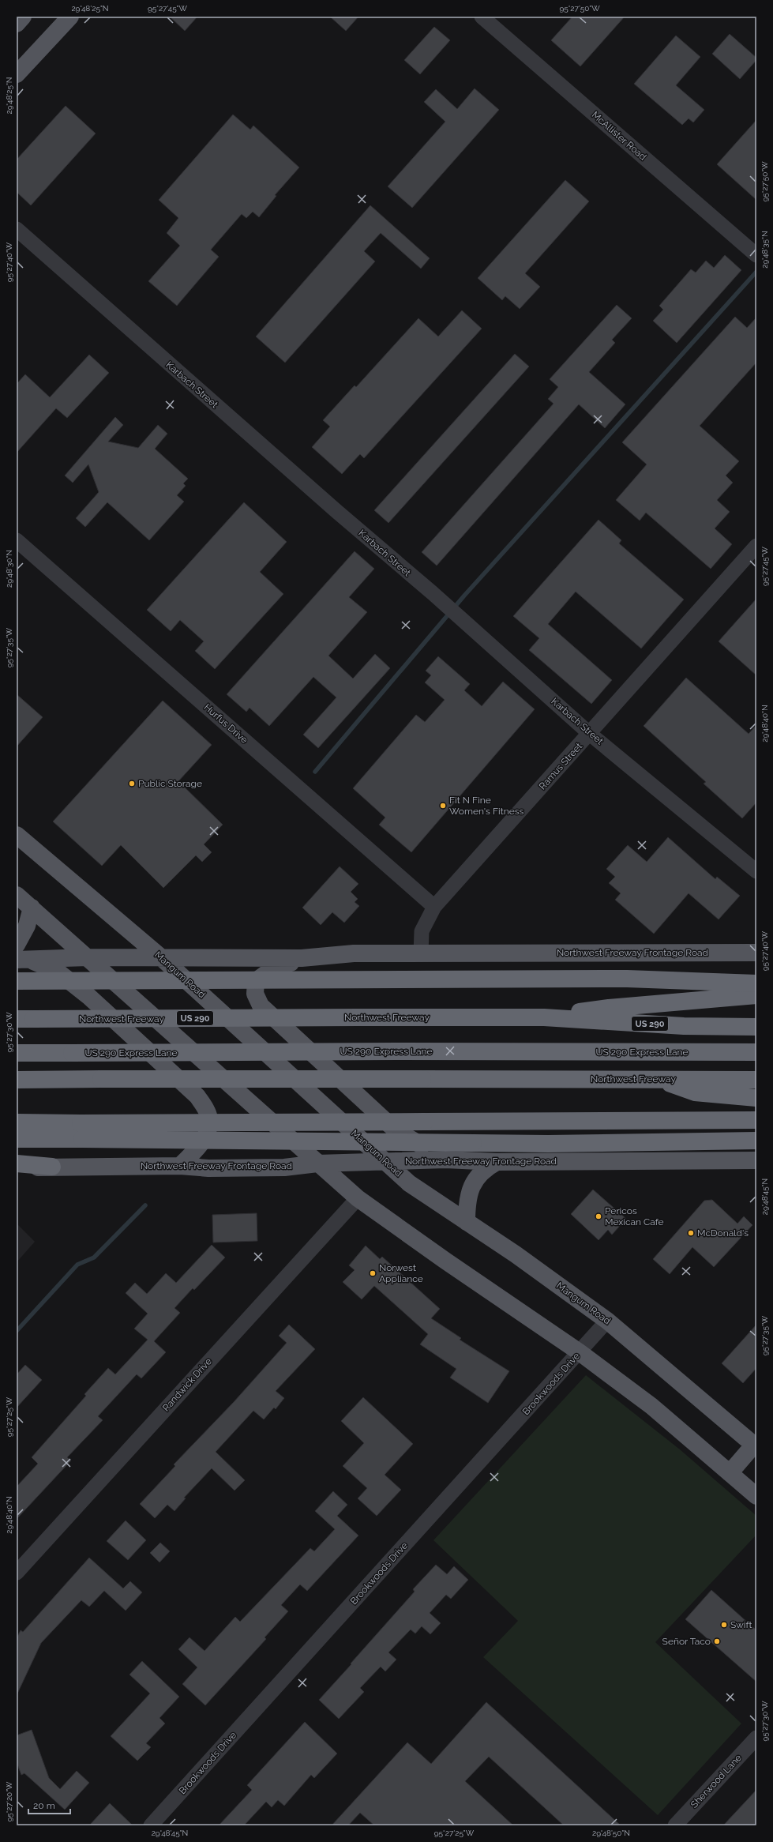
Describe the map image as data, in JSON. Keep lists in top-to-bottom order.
{
  "streets": {
    "highway": ["Northwest Freeway", "US 290", "US 290 Express Lane"],
    "main road": ["Northwest Freeway Frontage Road", "Mangum Road"],
    "street": [
      "McAllister Road",
      "Karbach Street",
      "Hurfus Drive",
      "Ramus Street",
      "Brookwoods Drive",
      "Randwick Drive",
      "Sherwood Lane"
    ]
  },
  "crossings": [
    ["Karbach Street", "Ramus Street"],
    ["Hurfus Drive", "Ramus Street"],
    ["Ramus Street", "Northwest Freeway Frontage Road"],
    ["Northwest Freeway Frontage Road", "Mangum Road"],
    ["Mangum Road", "Brookwoods Drive"]
  ],
  "places": [
    "Public Storage",
    "Fit N Fine Women's Fitness",
    "Pericos Mexican Cafe",
    "McDonald's",
    "Norwest Appliance",
    "Swift",
    "Señor Taco"
  ],
  "scale_bar": "20 m",
  "coordinates": [
    "29°48'25\"N",
    "95°27'45\"W",
    "95°27'50\"W",
    "29°48'35\"N",
    "95°27'40\"W",
    "29°48'30\"N",
    "95°27'35\"W",
    "29°48'40\"N",
    "95°27'30\"W",
    "29°48'45\"N",
    "95°27'25\"W",
    "95°27'20\"W",
    "29°48'50\"N"
  ]
}
